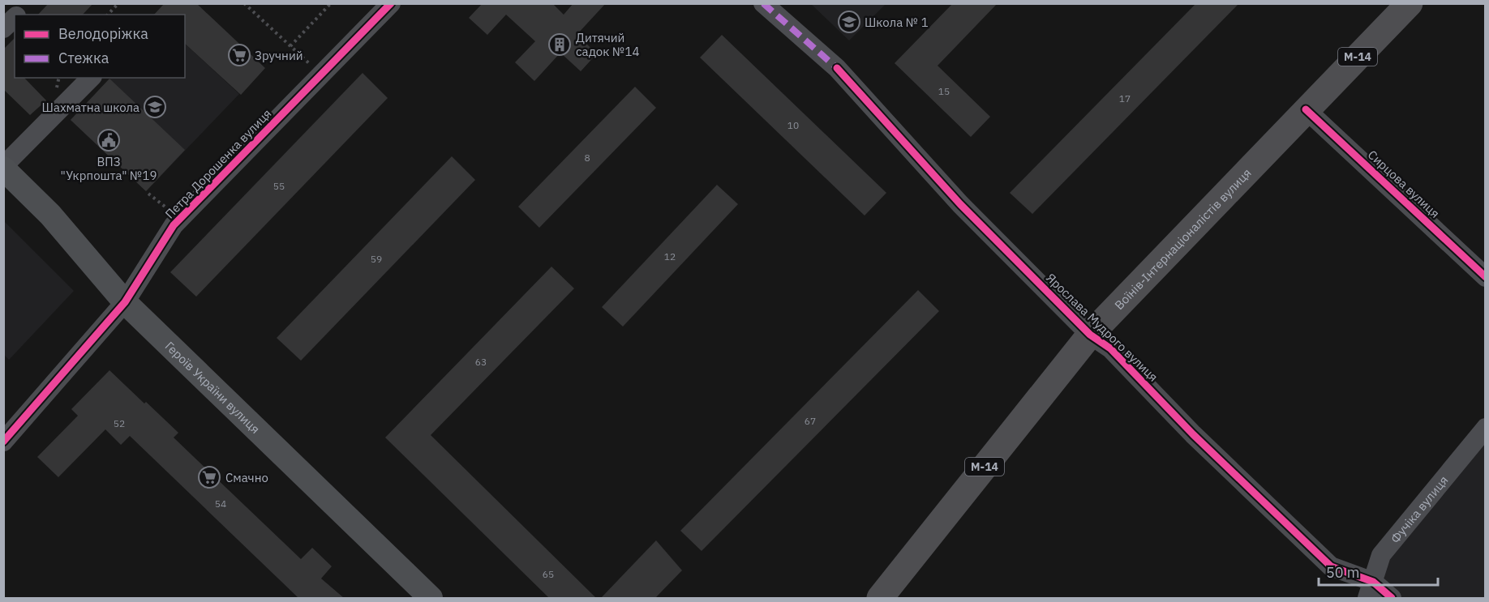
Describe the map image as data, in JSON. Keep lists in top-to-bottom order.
{
  "streets": {
    "highway": ["М-14", "Воїнів-Інтернаціоналістів вулиця"],
    "main road": ["Героїв України вулиця"],
    "street": [
      "Петра Дорошенка вулиця",
      "Сирцова вулиця",
      "Ярослава Мудрого вулиця",
      "Фучіка вулиця"
    ]
  },
  "crossings": [
    ["Петра Дорошенка вулиця", "Героїв України вулиця"],
    ["Сирцова вулиця", "Воїнів-Інтернаціоналістів вулиця"],
    ["Воїнів-Інтернаціоналістів вулиця", "Ярослава Мудрого вулиця"],
    ["Ярослава Мудрого вулиця", "Фучіка вулиця"]
  ],
  "places": {
    "school or university": ["Школа № 1", "Шахматна школа"],
    "building": ["Дитячий садок №14"],
    "supermarket": ["Зручний", "Смачно"],
    "public building": ["ВПЗ \"Укрпошта\" №19"]
  },
  "house_numbers": [
    "15",
    "17",
    "10",
    "8",
    "55",
    "12",
    "59",
    "63",
    "67",
    "52",
    "54",
    "65"
  ],
  "legend": ["Велодоріжка", "Стежка"],
  "scale_bar": "50 m"
}
